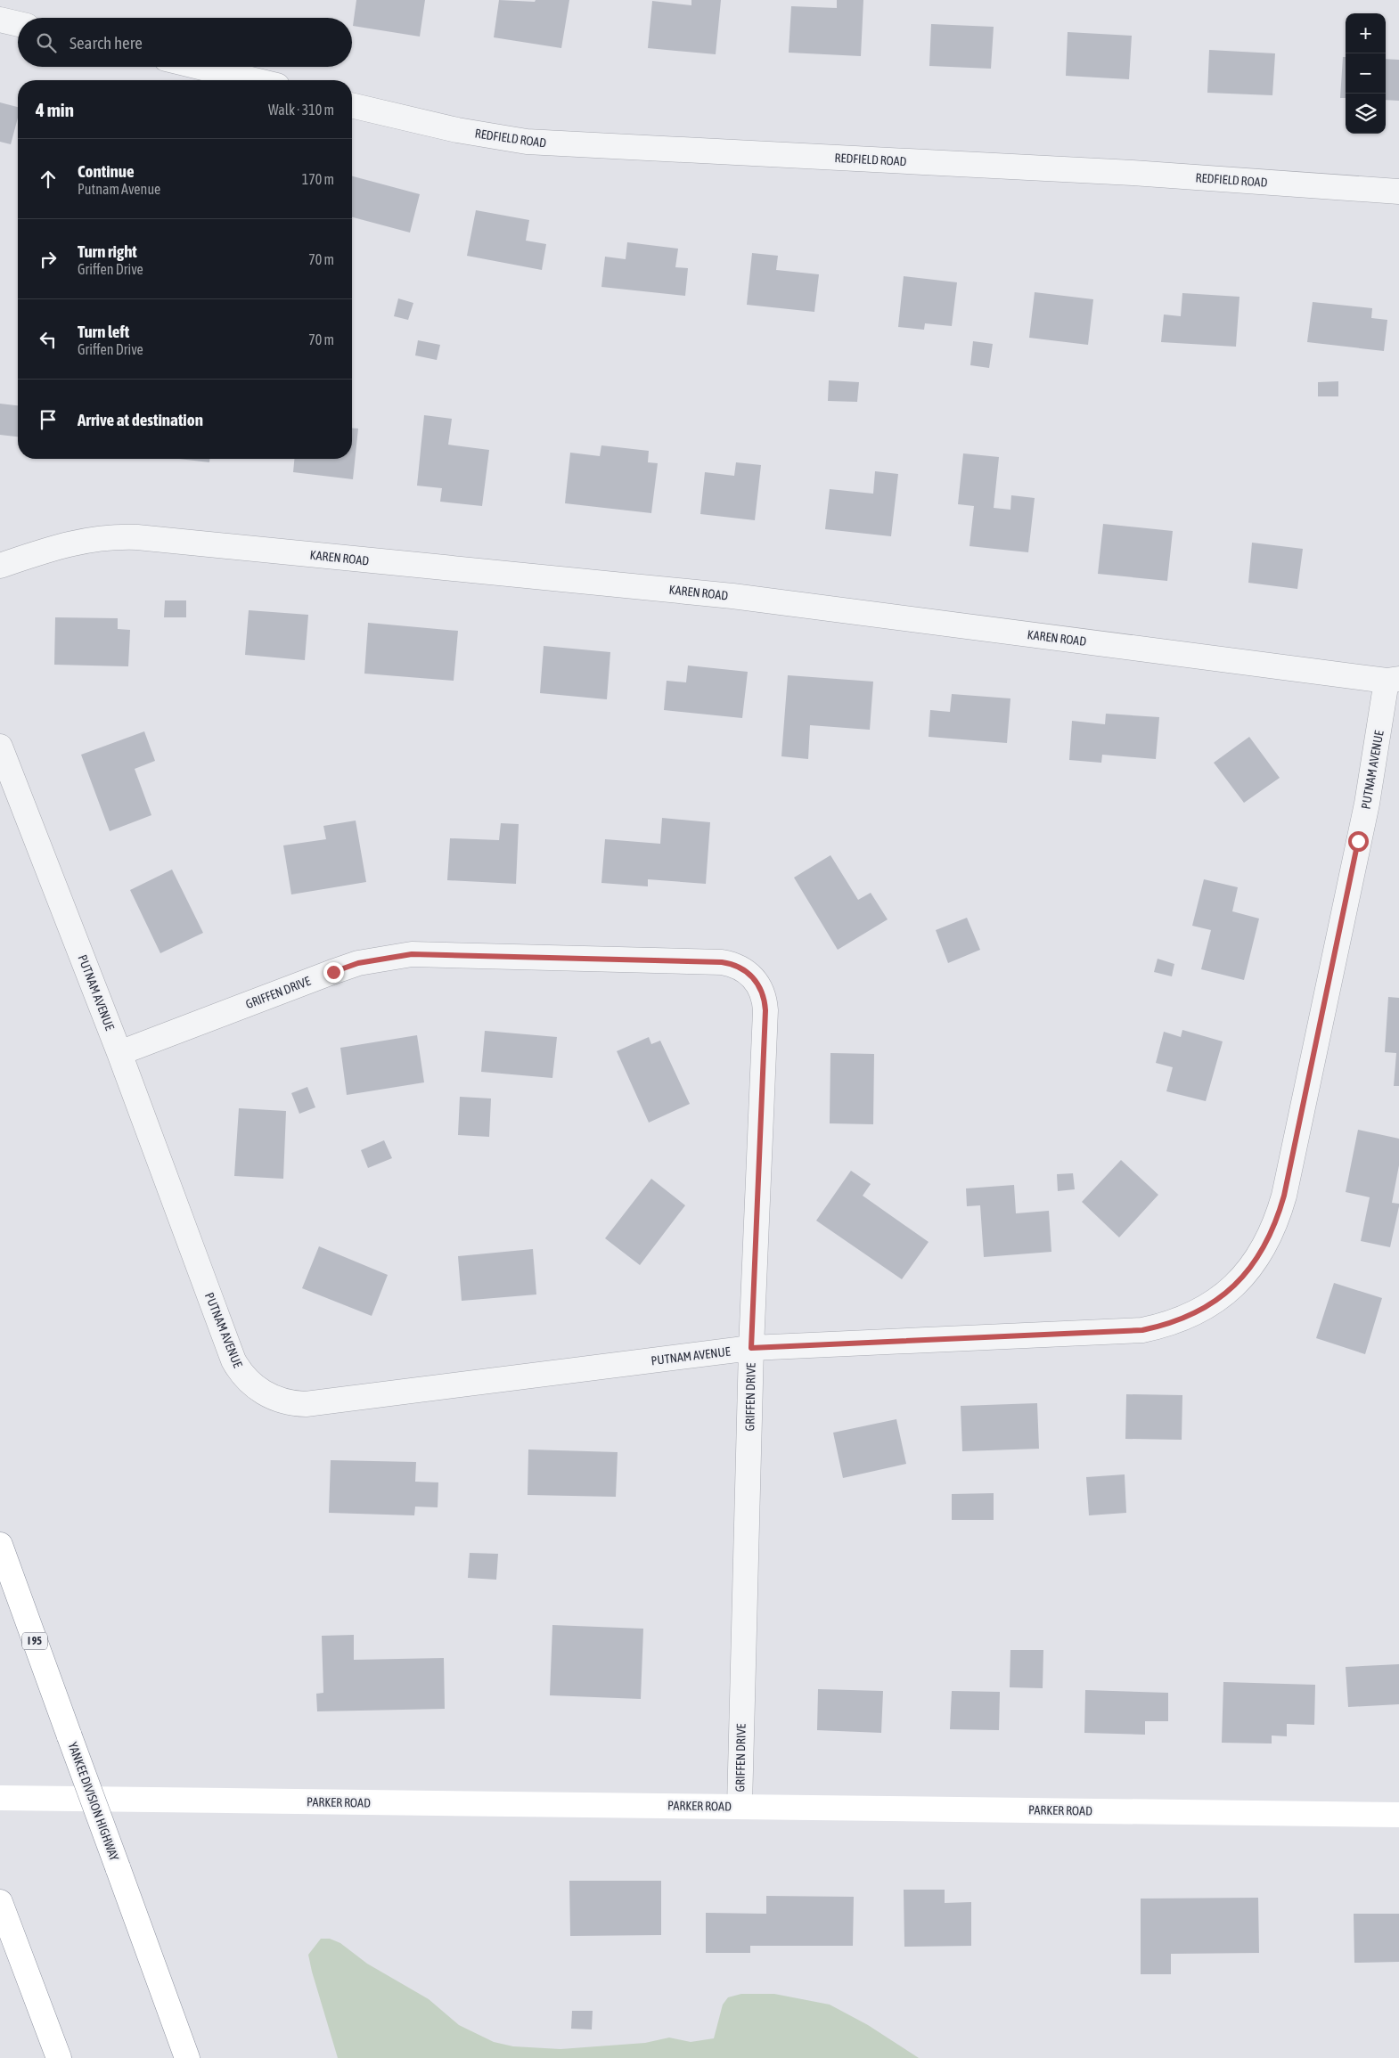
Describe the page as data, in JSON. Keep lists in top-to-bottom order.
{
  "streets": {
    "main road": ["I 95", "YANKEE DIVISION HIGHWAY", "PARKER ROAD"],
    "street": [
      "REDFIELD ROAD",
      "KAREN ROAD",
      "PUTNAM AVENUE",
      "GRIFFEN DRIVE"
    ]
  },
  "crossings": [
    ["KAREN ROAD", "PUTNAM AVENUE"],
    ["PUTNAM AVENUE", "GRIFFEN DRIVE"],
    ["GRIFFEN DRIVE", "PARKER ROAD"]
  ],
  "page": {
    "map_buttons": ["+", "−"],
    "search": "Search here",
    "heading": ["4 min", "Walk · 310 m"],
    "list": [
      ["Continue", "Putnam Avenue", "170 m"],
      ["Turn right", "Griffen Drive", "70 m"],
      ["Turn left", "Griffen Drive", "70 m"],
      "Arrive at destination"
    ]
  }
}
